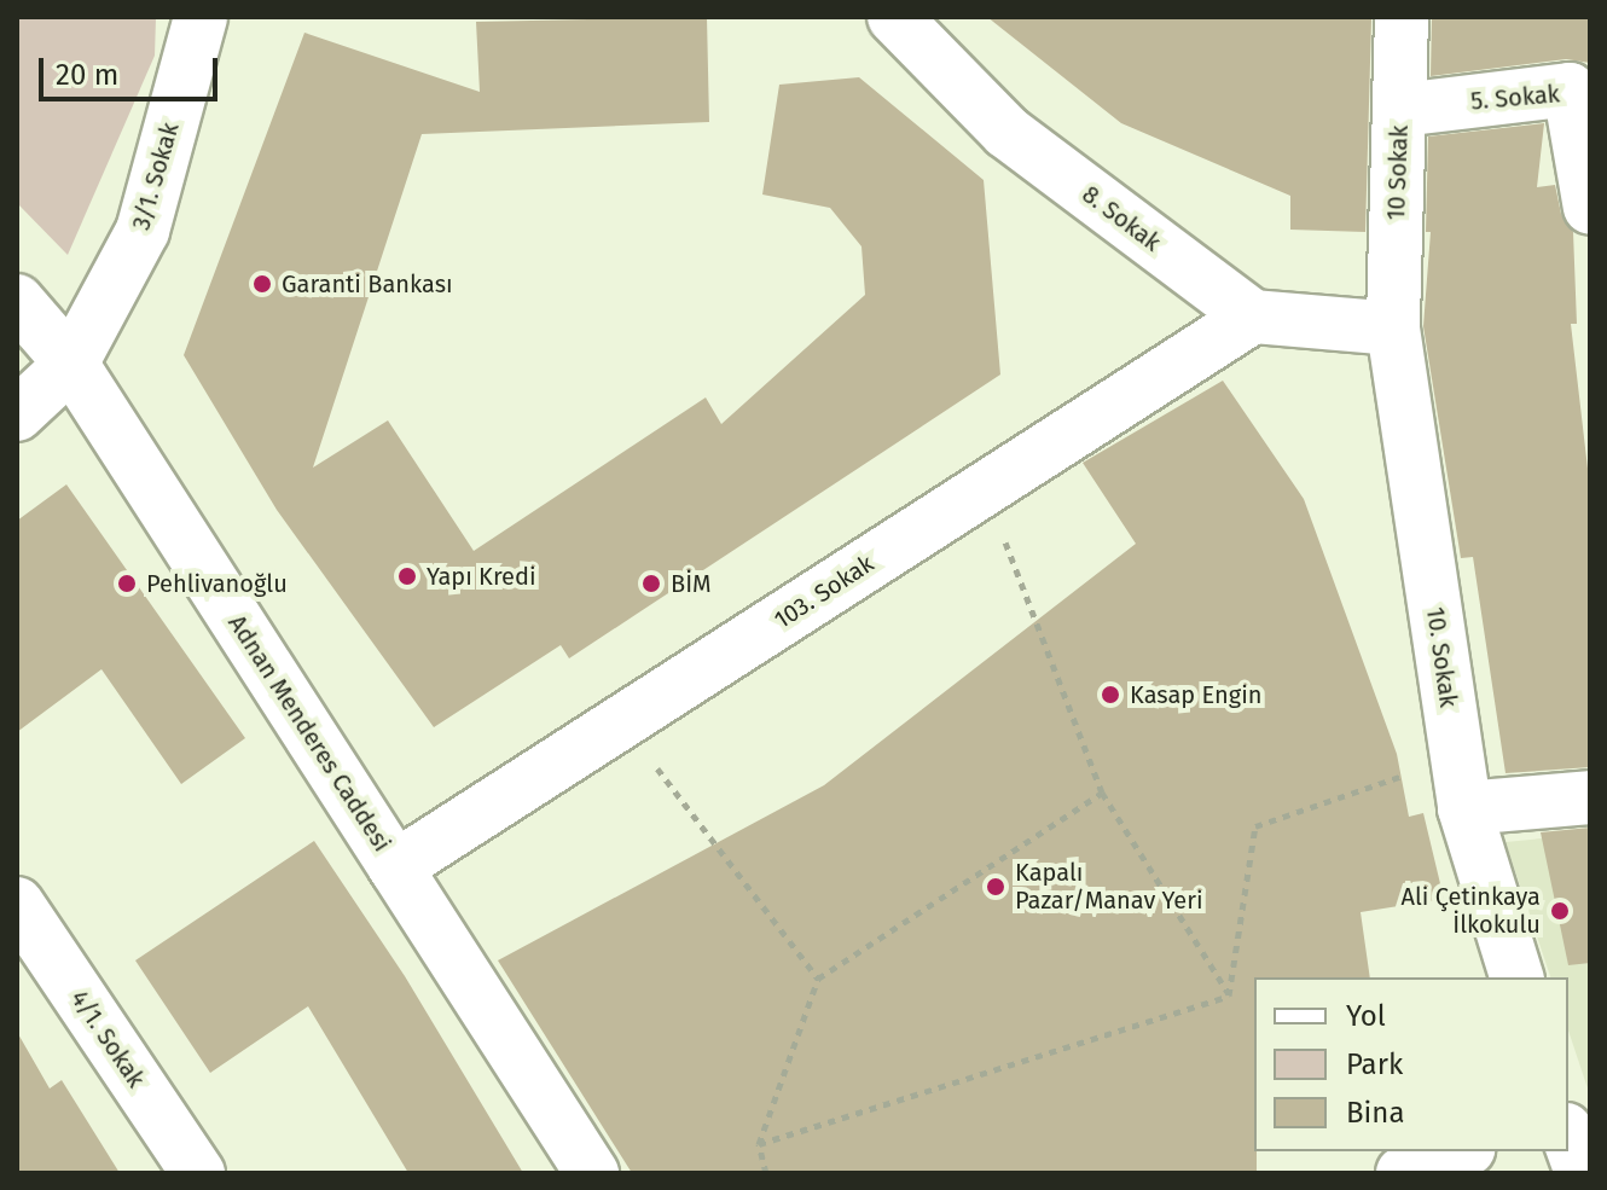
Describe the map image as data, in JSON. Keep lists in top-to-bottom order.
{
  "streets": {
    "street": [
      "5. Sokak",
      "10 Sokak",
      "3/1. Sokak",
      "8. Sokak",
      "103. Sokak",
      "10. Sokak",
      "Adnan Menderes Caddesi",
      "4/1. Sokak"
    ]
  },
  "crossings": [
    ["5. Sokak", "10 Sokak"],
    ["10 Sokak", "10. Sokak"],
    ["3/1. Sokak", "Adnan Menderes Caddesi"],
    ["8. Sokak", "103. Sokak"],
    ["103. Sokak", "Adnan Menderes Caddesi"]
  ],
  "places": [
    "Garanti Bankası",
    "Yapı Kredi",
    "Pehlivanoğlu",
    "BİM",
    "Kasap Engin",
    "Kapalı Pazar/Manav Yeri",
    "Ali Çetinkaya İlkokulu"
  ],
  "legend": ["Yol", "Park", "Bina"],
  "scale_bar": "20 m"
}
